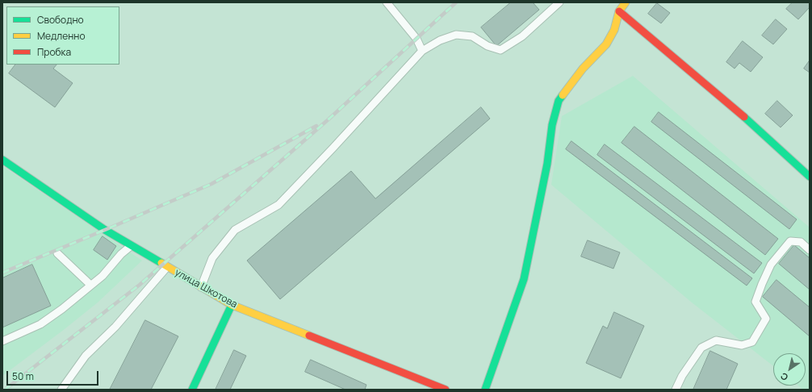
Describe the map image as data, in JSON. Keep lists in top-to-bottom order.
{
  "streets": {
    "street": ["улица Шкотова"]
  },
  "legend": ["Свободно", "Медленно", "Пробка"],
  "scale_bar": "50 m",
  "north": "bottom left"
}
